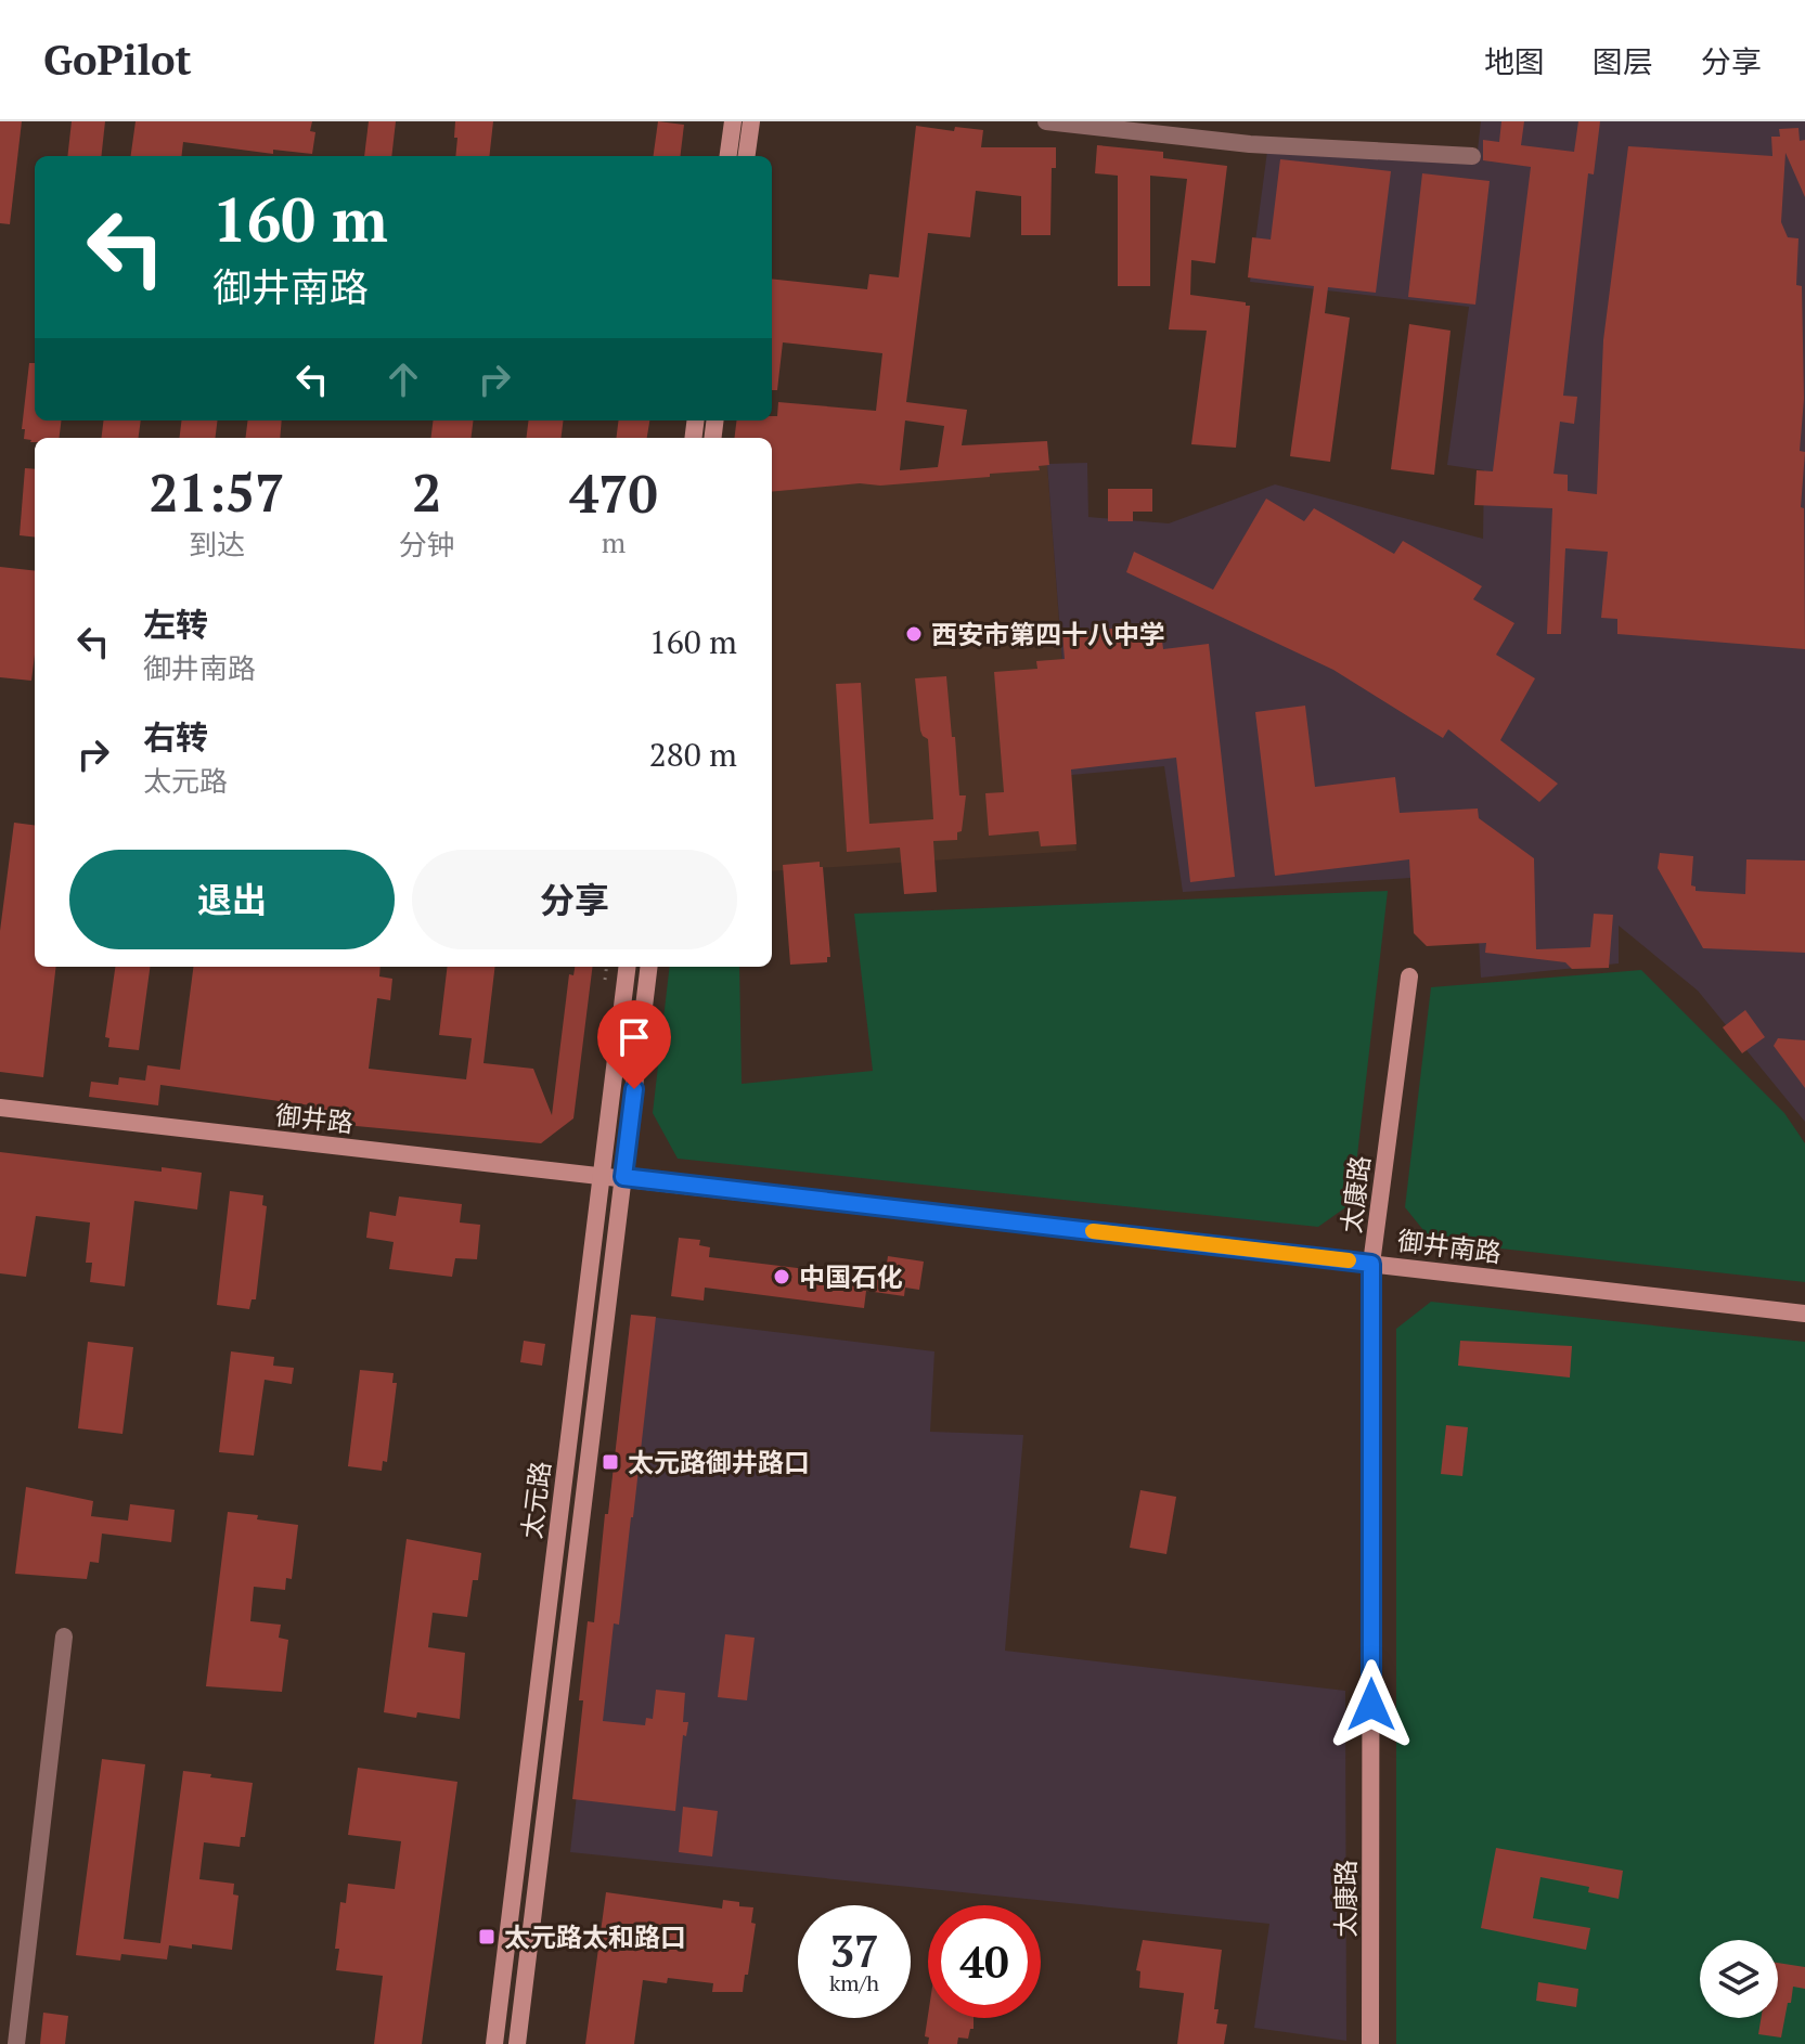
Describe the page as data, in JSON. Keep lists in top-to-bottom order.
{
  "streets": {
    "street": [
      "御井路",
      "太康路",
      "御井南路",
      "太元路"
    ]
  },
  "crossings": [
    ["御井路", "御井南路"],
    ["御井路", "太元路"],
    ["太康路", "御井南路"],
    ["御井南路", "太元路"]
  ],
  "places": {
    "other": ["西安市第四十八中学", "中国石化"],
    "transit": ["太元路御井路口", "太元路太和路口"]
  },
  "page": {
    "header": "GoPilot",
    "nav": ["地图", "图层", "分享"],
    "turn": ["160 m", "御井南路"],
    "eta": [
      "21:57",
      "到达",
      "2",
      "分钟",
      "470",
      "m"
    ],
    "list": [
      {
        "name": "左转",
        "note": "御井南路",
        "value": "160 m"
      },
      {
        "name": "右转",
        "note": "太元路",
        "value": "280 m"
      }
    ],
    "buttons": ["退出", "分享"],
    "speed": "37 km/h",
    "limit": "40"
  }
}
